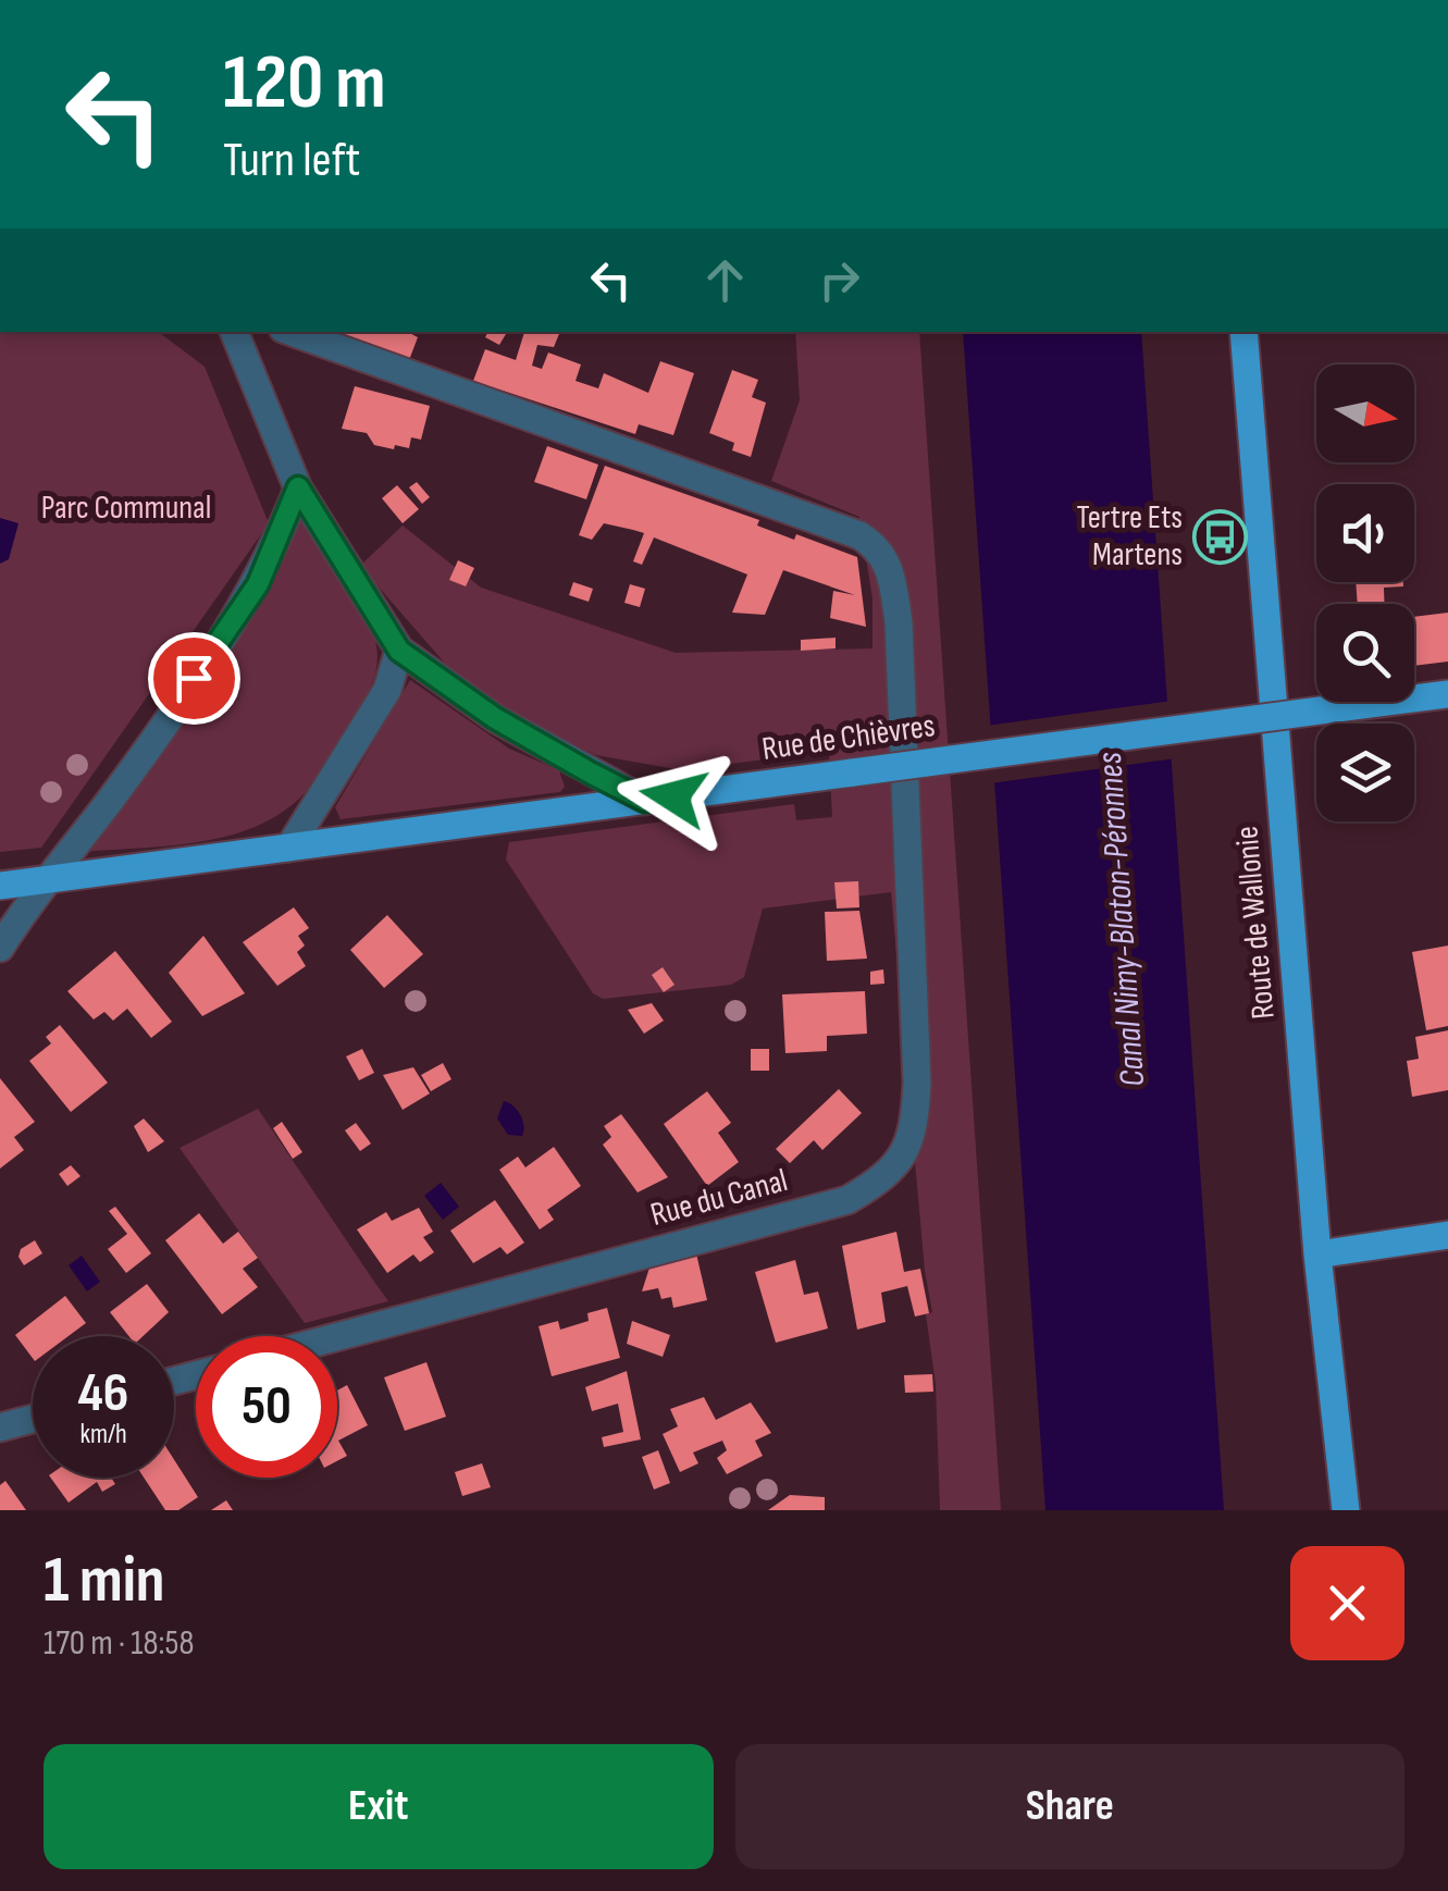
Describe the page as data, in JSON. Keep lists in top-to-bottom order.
{
  "streets": {
    "main road": ["Rue de Chièvres", "Route de Wallonie"],
    "street": ["Rue du Canal"]
  },
  "water": ["Canal Nimy-Blaton-Péronnes"],
  "parks": ["Parc Communal"],
  "places": {
    "bus stop": ["Tertre Ets Martens"]
  },
  "north": "right",
  "page": {
    "turn": ["120 m", "Turn left"],
    "speed": "46 km/h",
    "limit": "50",
    "heading": ["1 min", "170 m · 18:58"],
    "buttons": ["Exit", "Share"]
  }
}
